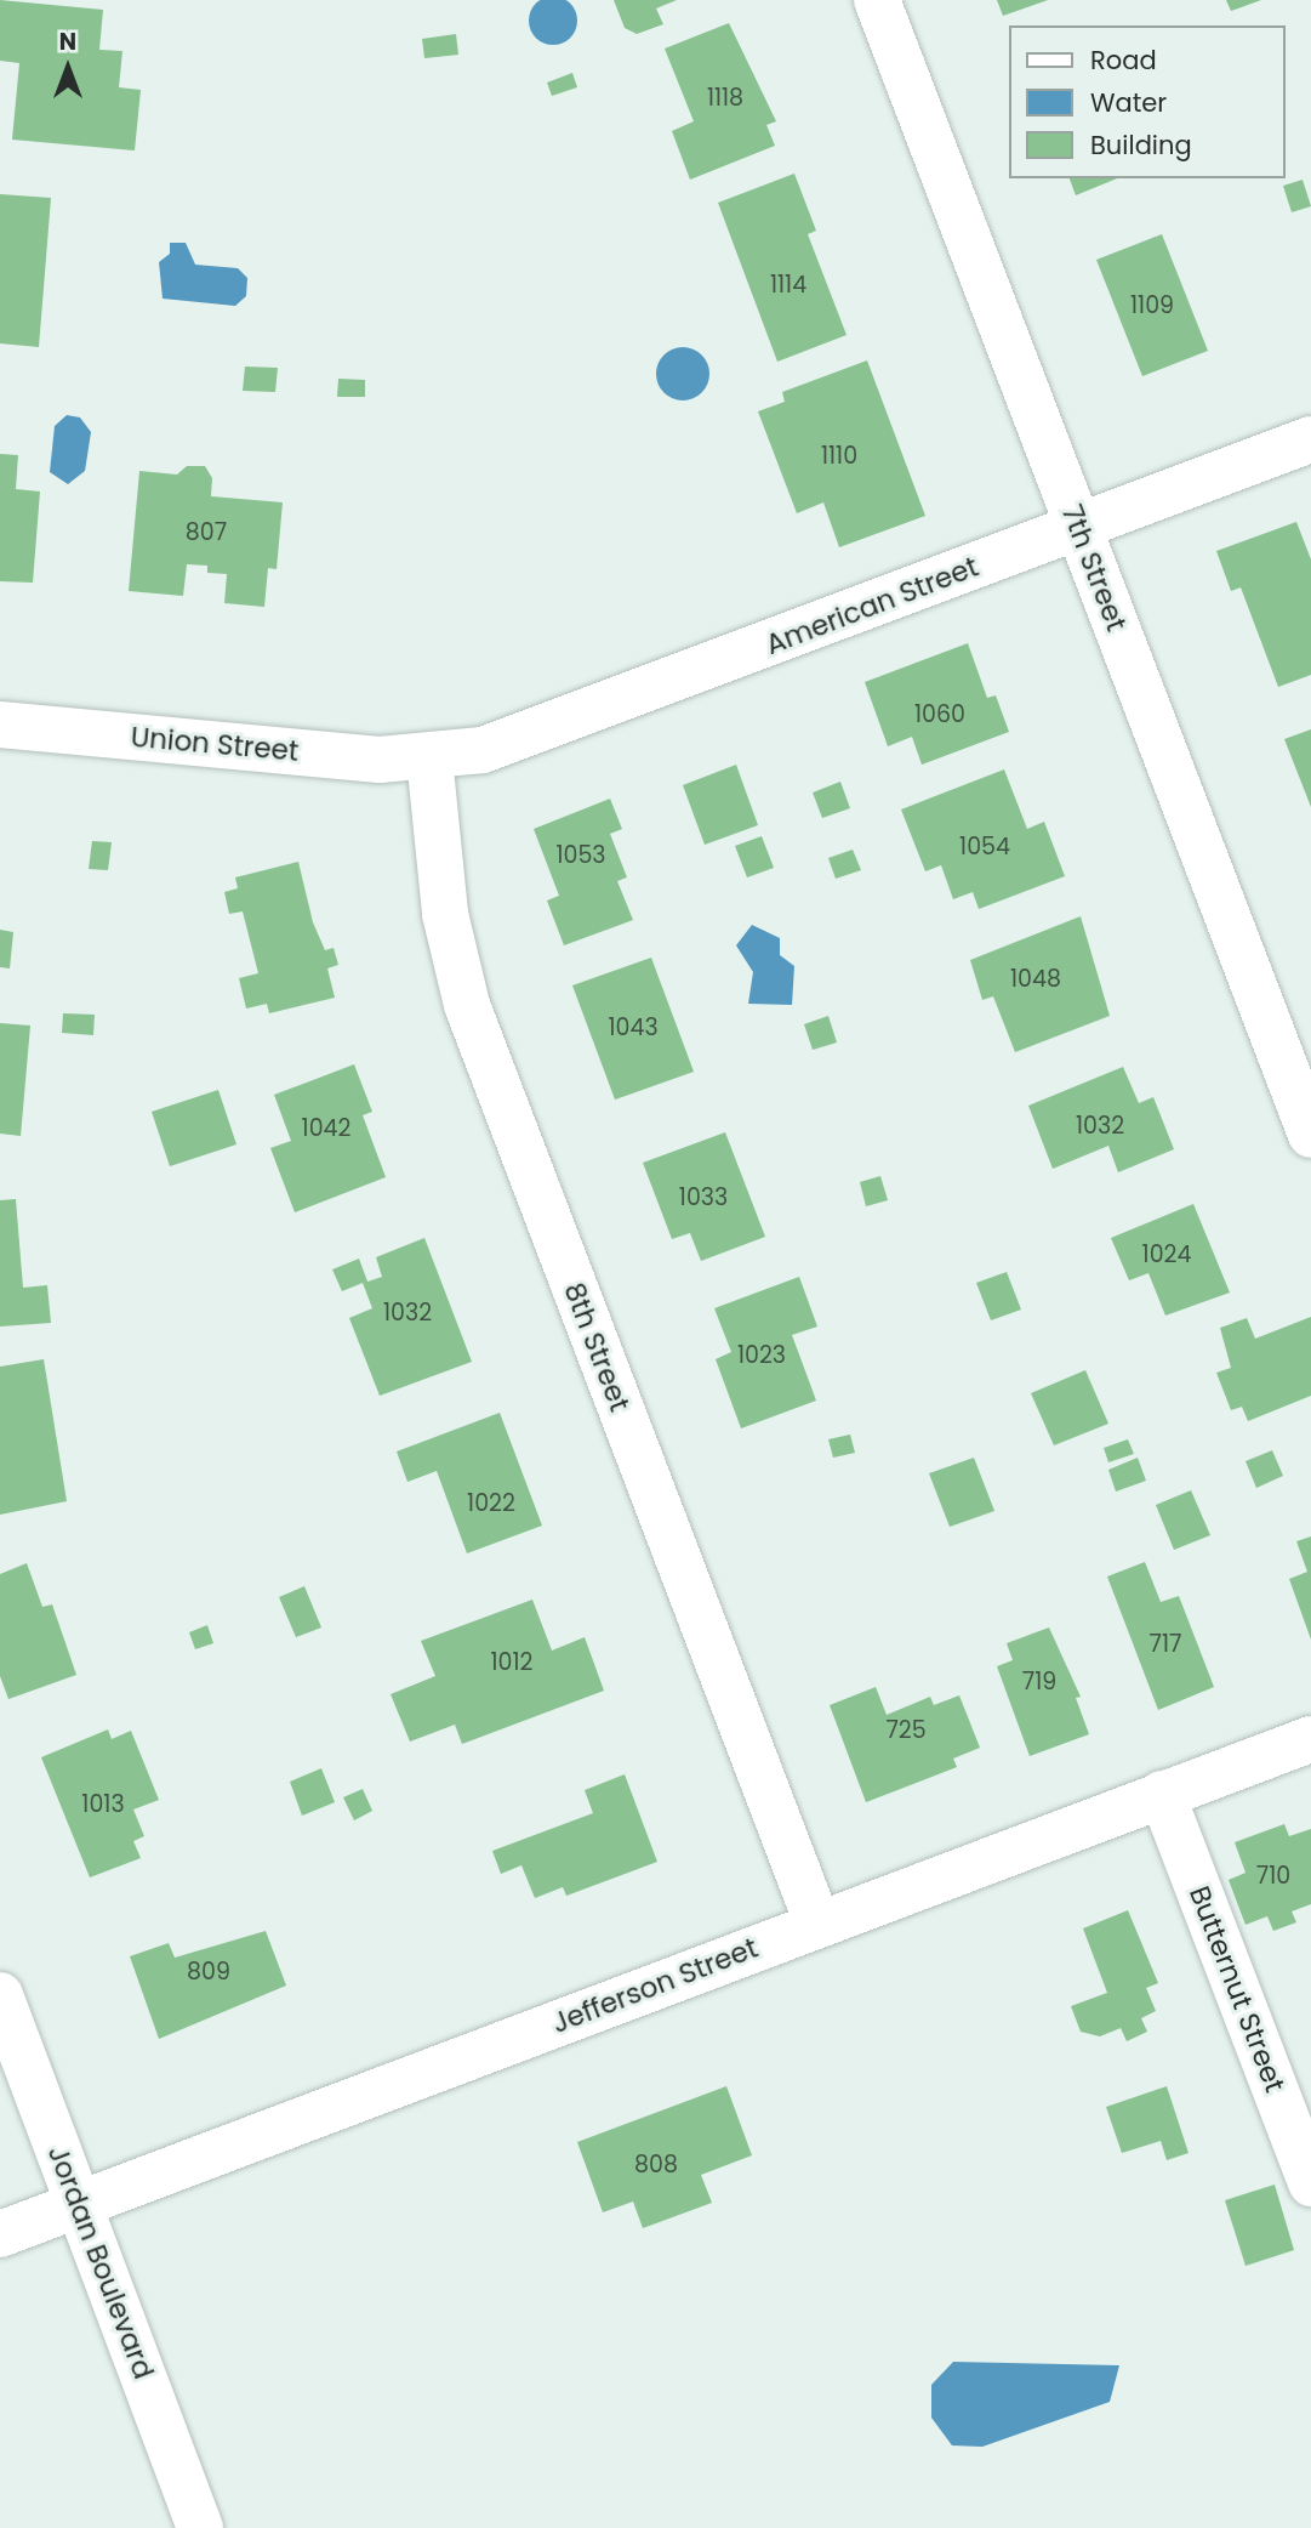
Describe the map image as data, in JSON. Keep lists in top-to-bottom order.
{
  "streets": {
    "street": [
      "7th Street",
      "American Street",
      "Union Street",
      "8th Street",
      "Jefferson Street",
      "Butternut Street",
      "Jordan Boulevard"
    ]
  },
  "crossings": [
    ["7th Street", "American Street"],
    ["American Street", "Union Street"],
    ["American Street", "8th Street"],
    ["Union Street", "8th Street"],
    ["8th Street", "Jefferson Street"],
    ["Jefferson Street", "Butternut Street"],
    ["Jefferson Street", "Jordan Boulevard"]
  ],
  "house_numbers": [
    "1118",
    "1114",
    "1109",
    "1110",
    "807",
    "1060",
    "1054",
    "1053",
    "1048",
    "1043",
    "1032",
    "1042",
    "1033",
    "1024",
    "1032",
    "1023",
    "1022",
    "717",
    "1012",
    "719",
    "725",
    "1013",
    "710",
    "809",
    "808"
  ],
  "legend": ["Road", "Water", "Building"],
  "north": "top"
}
